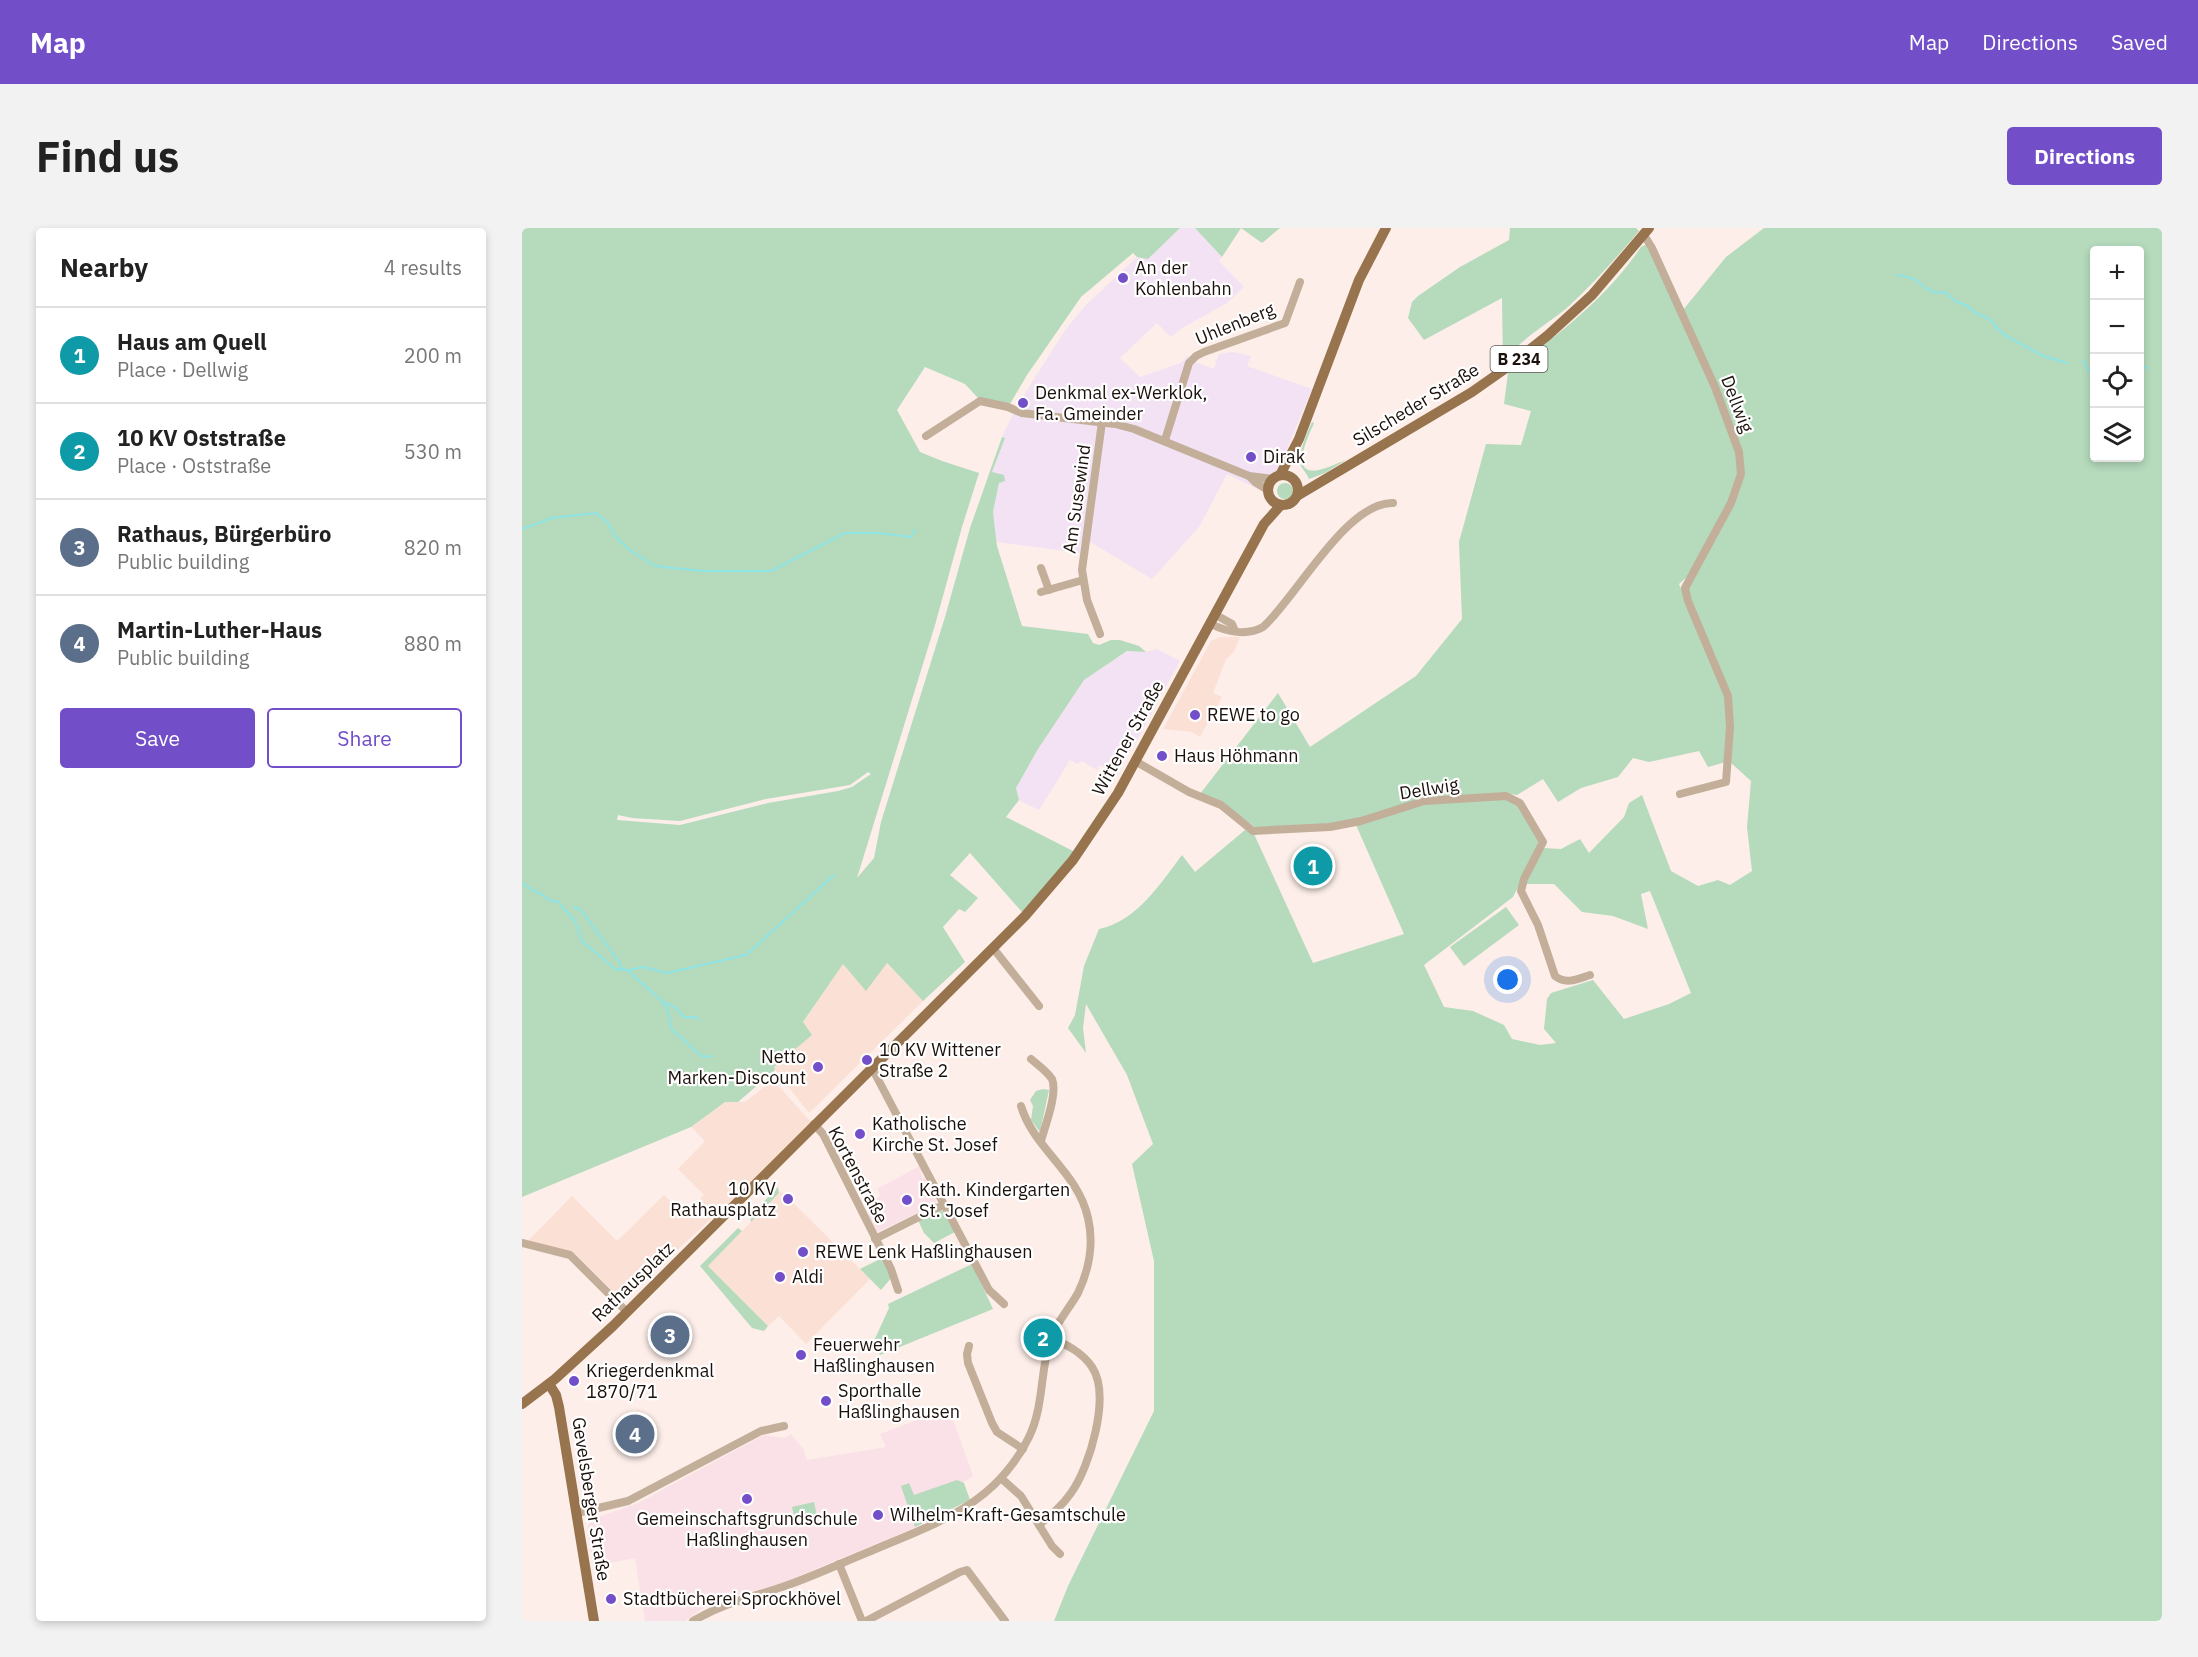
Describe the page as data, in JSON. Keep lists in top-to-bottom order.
{
  "streets": {
    "main road": [
      "B 234",
      "Silscheder Straße",
      "Wittener Straße",
      "Rathausplatz",
      "Gevelsberger Straße"
    ],
    "street": [
      "Uhlenberg",
      "Dellwig",
      "Am Susewind",
      "Kortenstraße"
    ]
  },
  "crossings": [
    ["Dellwig", "Silscheder Straße"],
    ["Dellwig", "Wittener Straße"],
    ["Silscheder Straße", "Wittener Straße"],
    ["Wittener Straße", "Kortenstraße"],
    ["Wittener Straße", "Rathausplatz"],
    ["Kortenstraße", "Rathausplatz"],
    ["Rathausplatz", "Gevelsberger Straße"]
  ],
  "places": [
    "An der Kohlenbahn",
    "Denkmal ex-Werklok, Fa. Gmeinder",
    "Dirak",
    "REWE to go",
    "Haus Höhmann",
    "10 KV Wittener Straße 2",
    "Netto Marken-Discount",
    "Katholische Kirche St. Josef",
    "10 KV Rathausplatz",
    "Kath. Kindergarten St. Josef",
    "REWE Lenk Haßlinghausen",
    "Aldi",
    "Feuerwehr Haßlinghausen",
    "Kriegerdenkmal 1870/71",
    "Sporthalle Haßlinghausen",
    "Gemeinschaftsgrundschule Haßlinghausen",
    "Wilhelm-Kraft-Gesamtschule",
    "Stadtbücherei Sprockhövel"
  ],
  "page": {
    "header": "Map",
    "nav": ["Map", "Directions", "Saved"],
    "buttons": [
      "Directions",
      ["Save", "Share"]
    ],
    "title": "Find us",
    "heading": ["Nearby", "4 results"],
    "map_buttons": ["+", "−"],
    "list": [
      {
        "mark": "1",
        "name": "Haus am Quell",
        "note": "Place · Dellwig",
        "value": "200 m"
      },
      {
        "mark": "2",
        "name": "10 KV Oststraße",
        "note": "Place · Oststraße",
        "value": "530 m"
      },
      {
        "mark": "3",
        "name": "Rathaus, Bürgerbüro",
        "note": "Public building",
        "value": "820 m"
      },
      {
        "mark": "4",
        "name": "Martin-Luther-Haus",
        "note": "Public building",
        "value": "880 m"
      }
    ],
    "pins": [
      "1",
      "3",
      "2",
      "4"
    ]
  }
}
